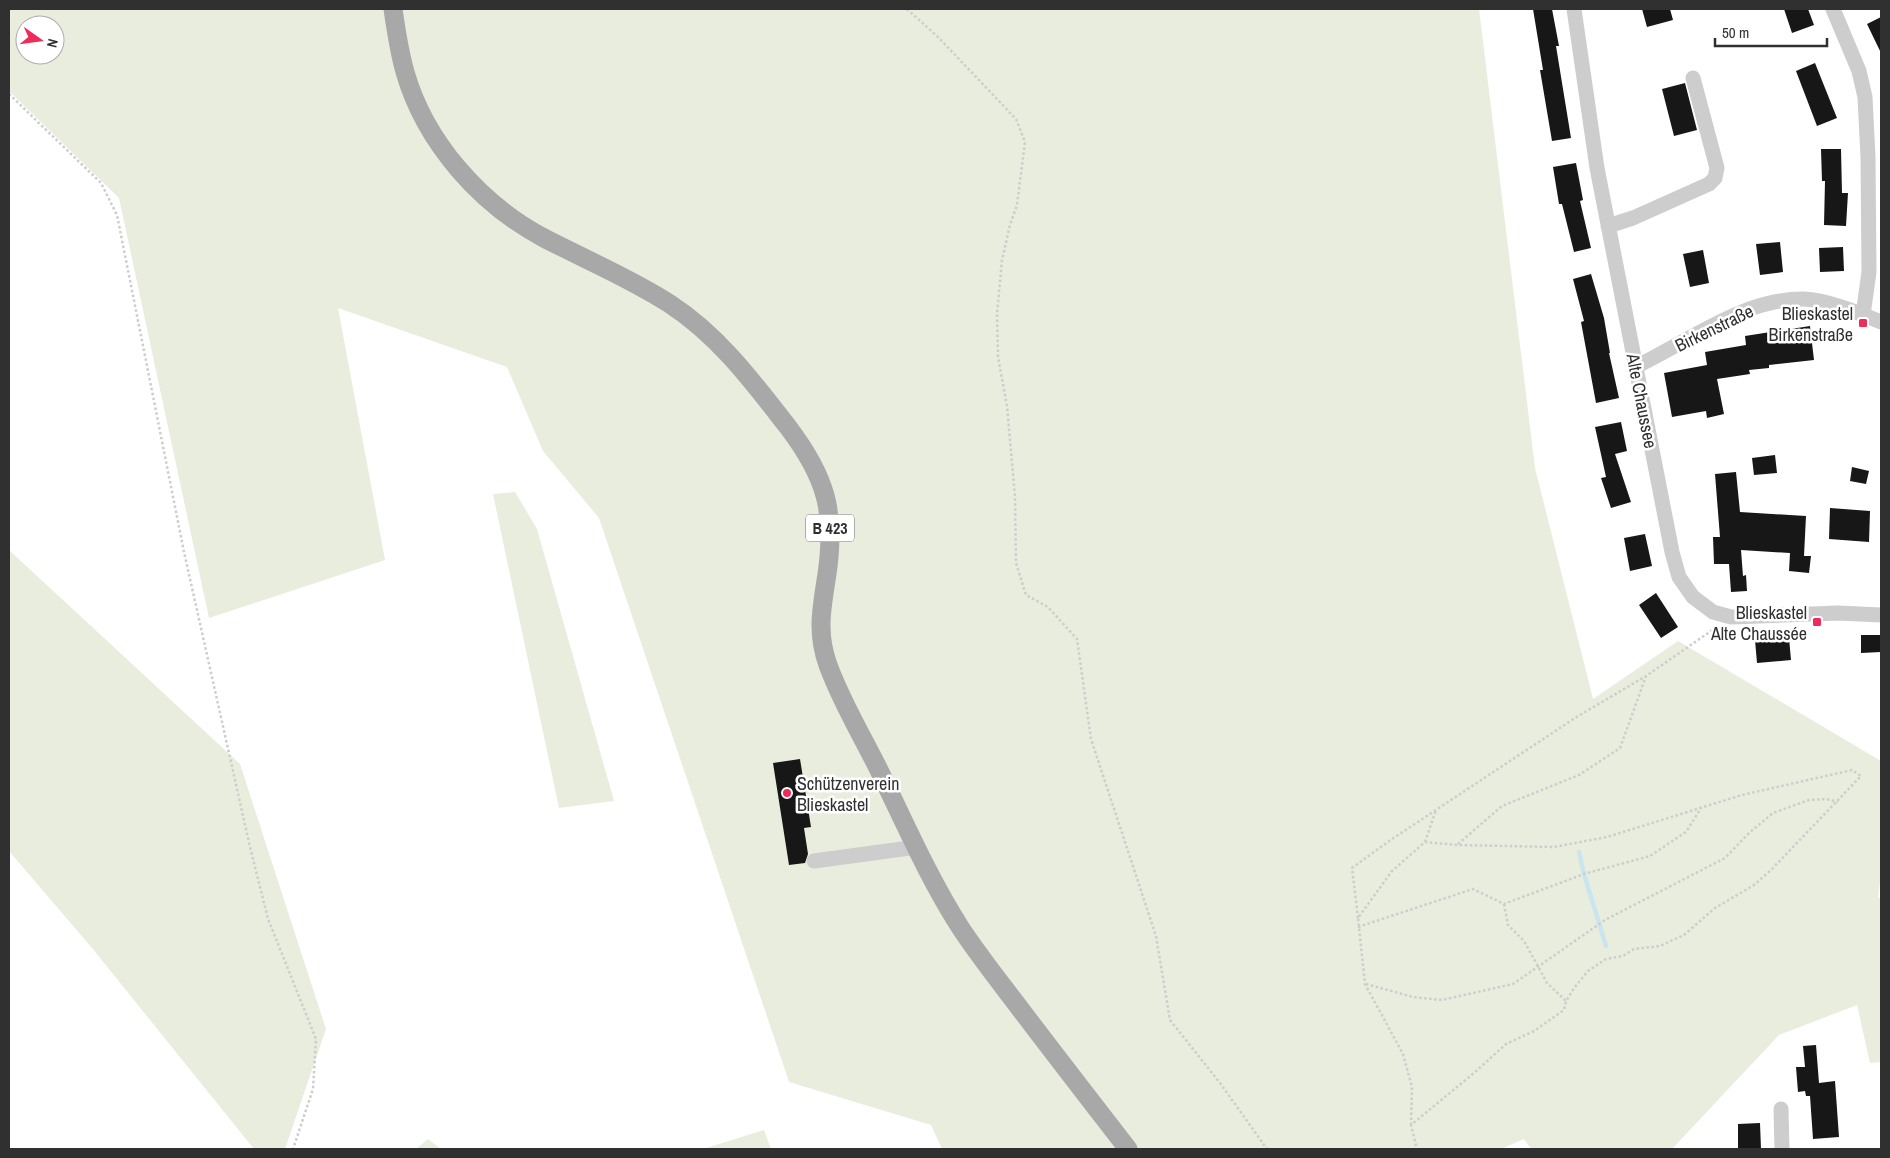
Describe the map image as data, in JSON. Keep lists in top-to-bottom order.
{
  "streets": {
    "main road": ["B 423"],
    "street": ["Birkenstraße", "Alte Chaussee"]
  },
  "crossings": [
    ["Birkenstraße", "Alte Chaussee"]
  ],
  "places": {
    "transit": ["Blieskastel Birkenstraße", "Blieskastel Alte Chaussée"],
    "other": ["Schützenverein Blieskastel"]
  },
  "scale_bar": "50 m",
  "north": "right"
}
